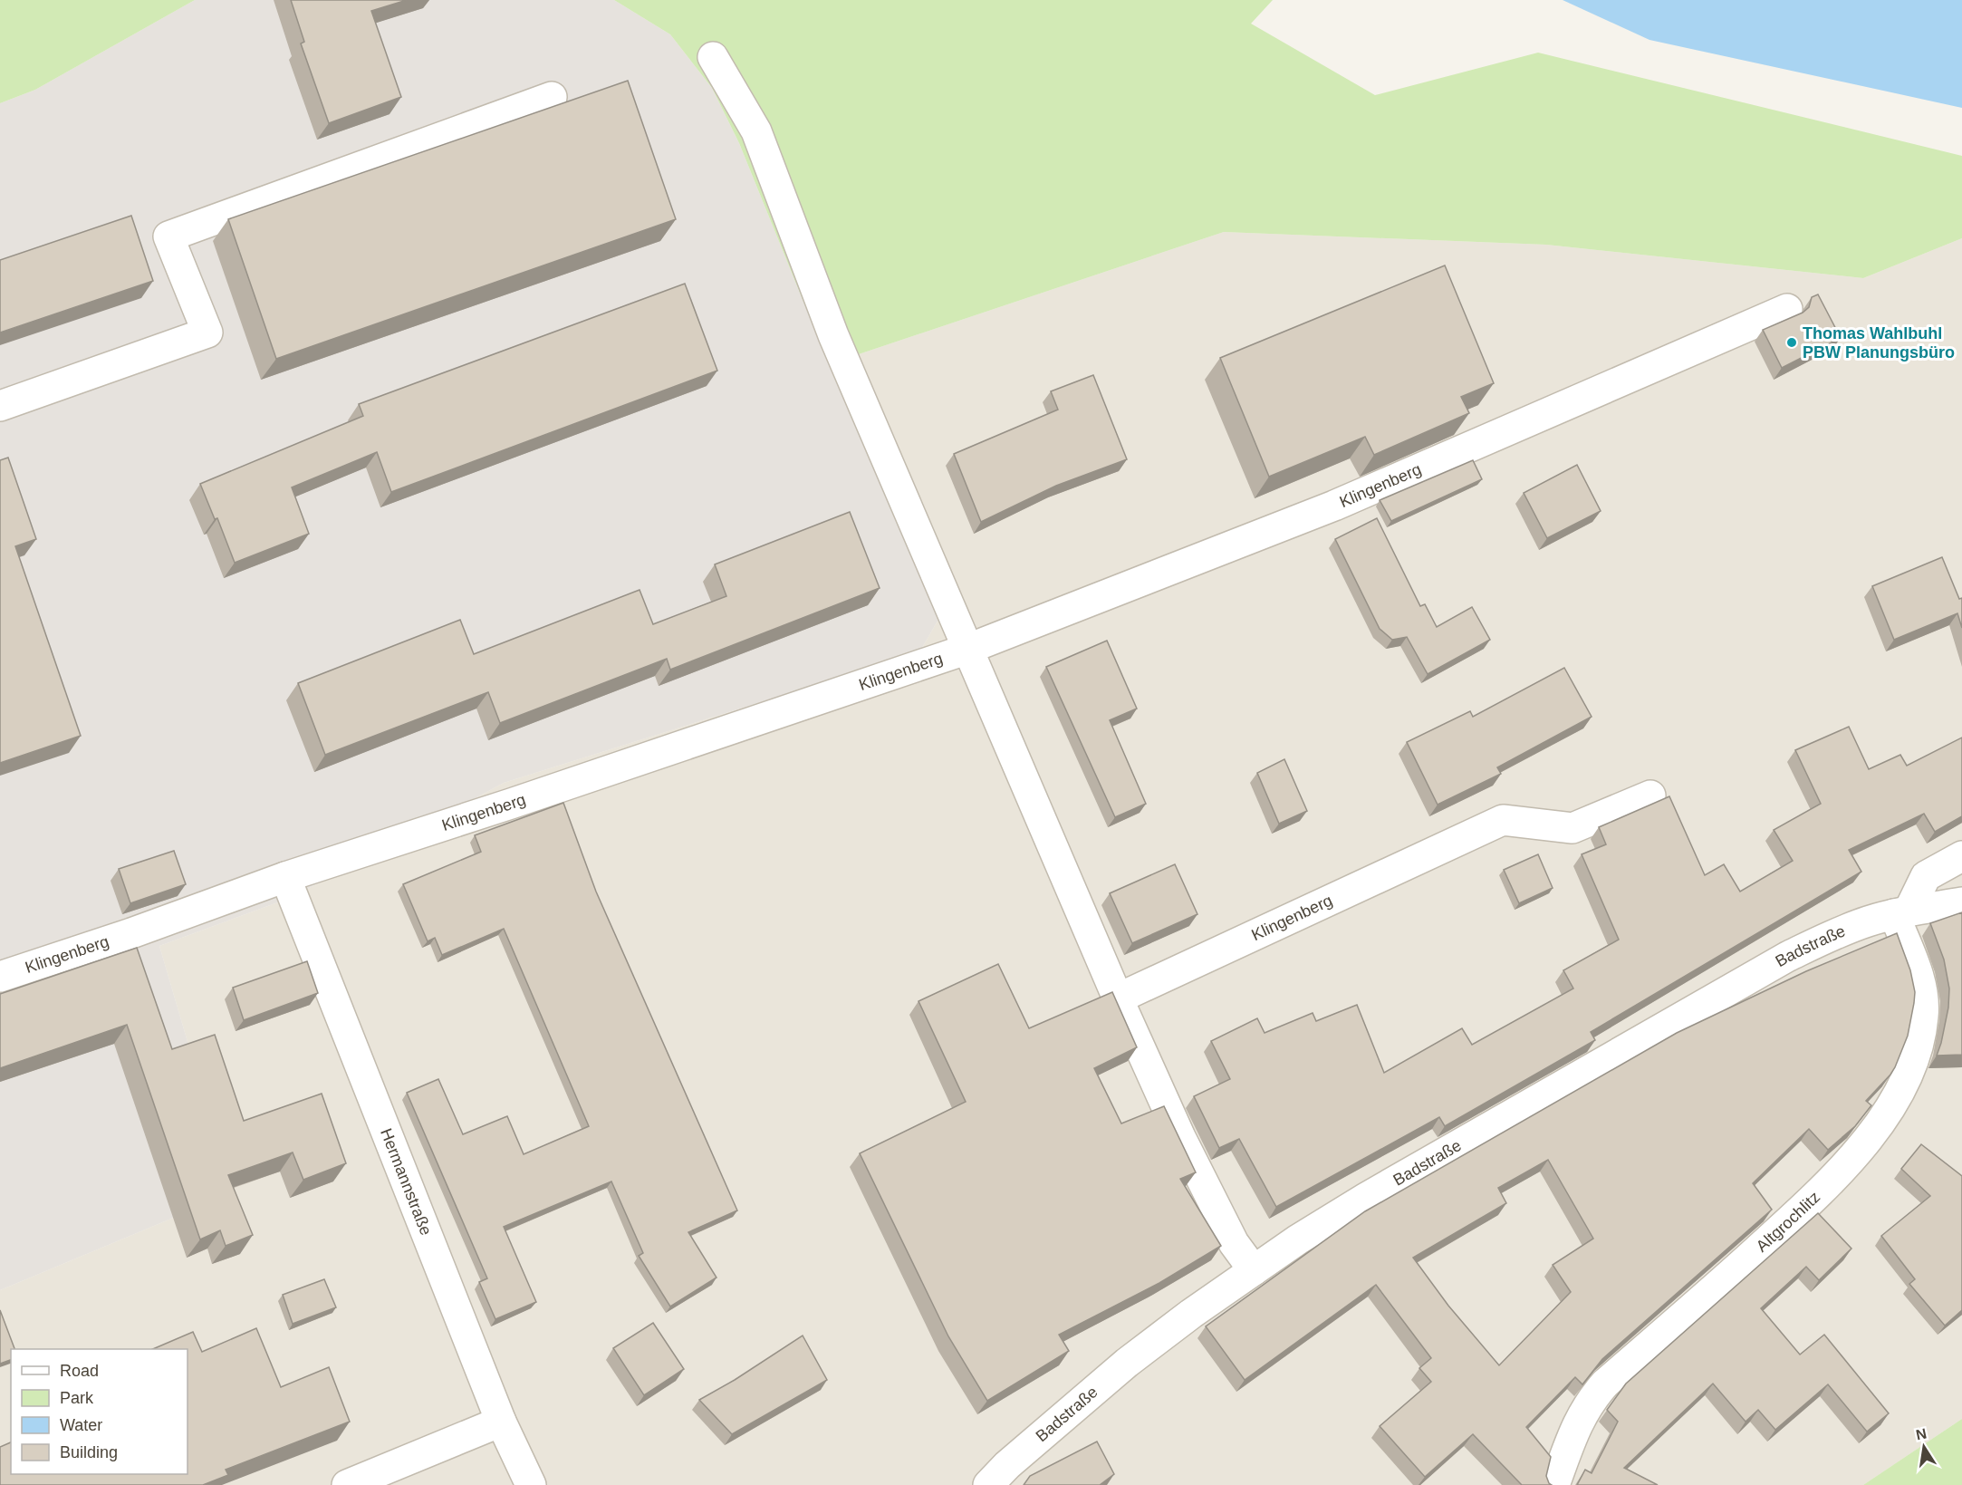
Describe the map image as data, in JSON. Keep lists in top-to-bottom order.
{
  "streets": {
    "street": [
      "Klingenberg",
      "Badstraße",
      "Hermannstraße",
      "Altgrochlitz"
    ]
  },
  "crossings": [
    ["Klingenberg", "Hermannstraße"],
    ["Badstraße", "Altgrochlitz"]
  ],
  "places": ["Thomas Wahlbuhl PBW Planungsbüro"],
  "legend": [
    "Road",
    "Park",
    "Water",
    "Building"
  ],
  "north": "top"
}
